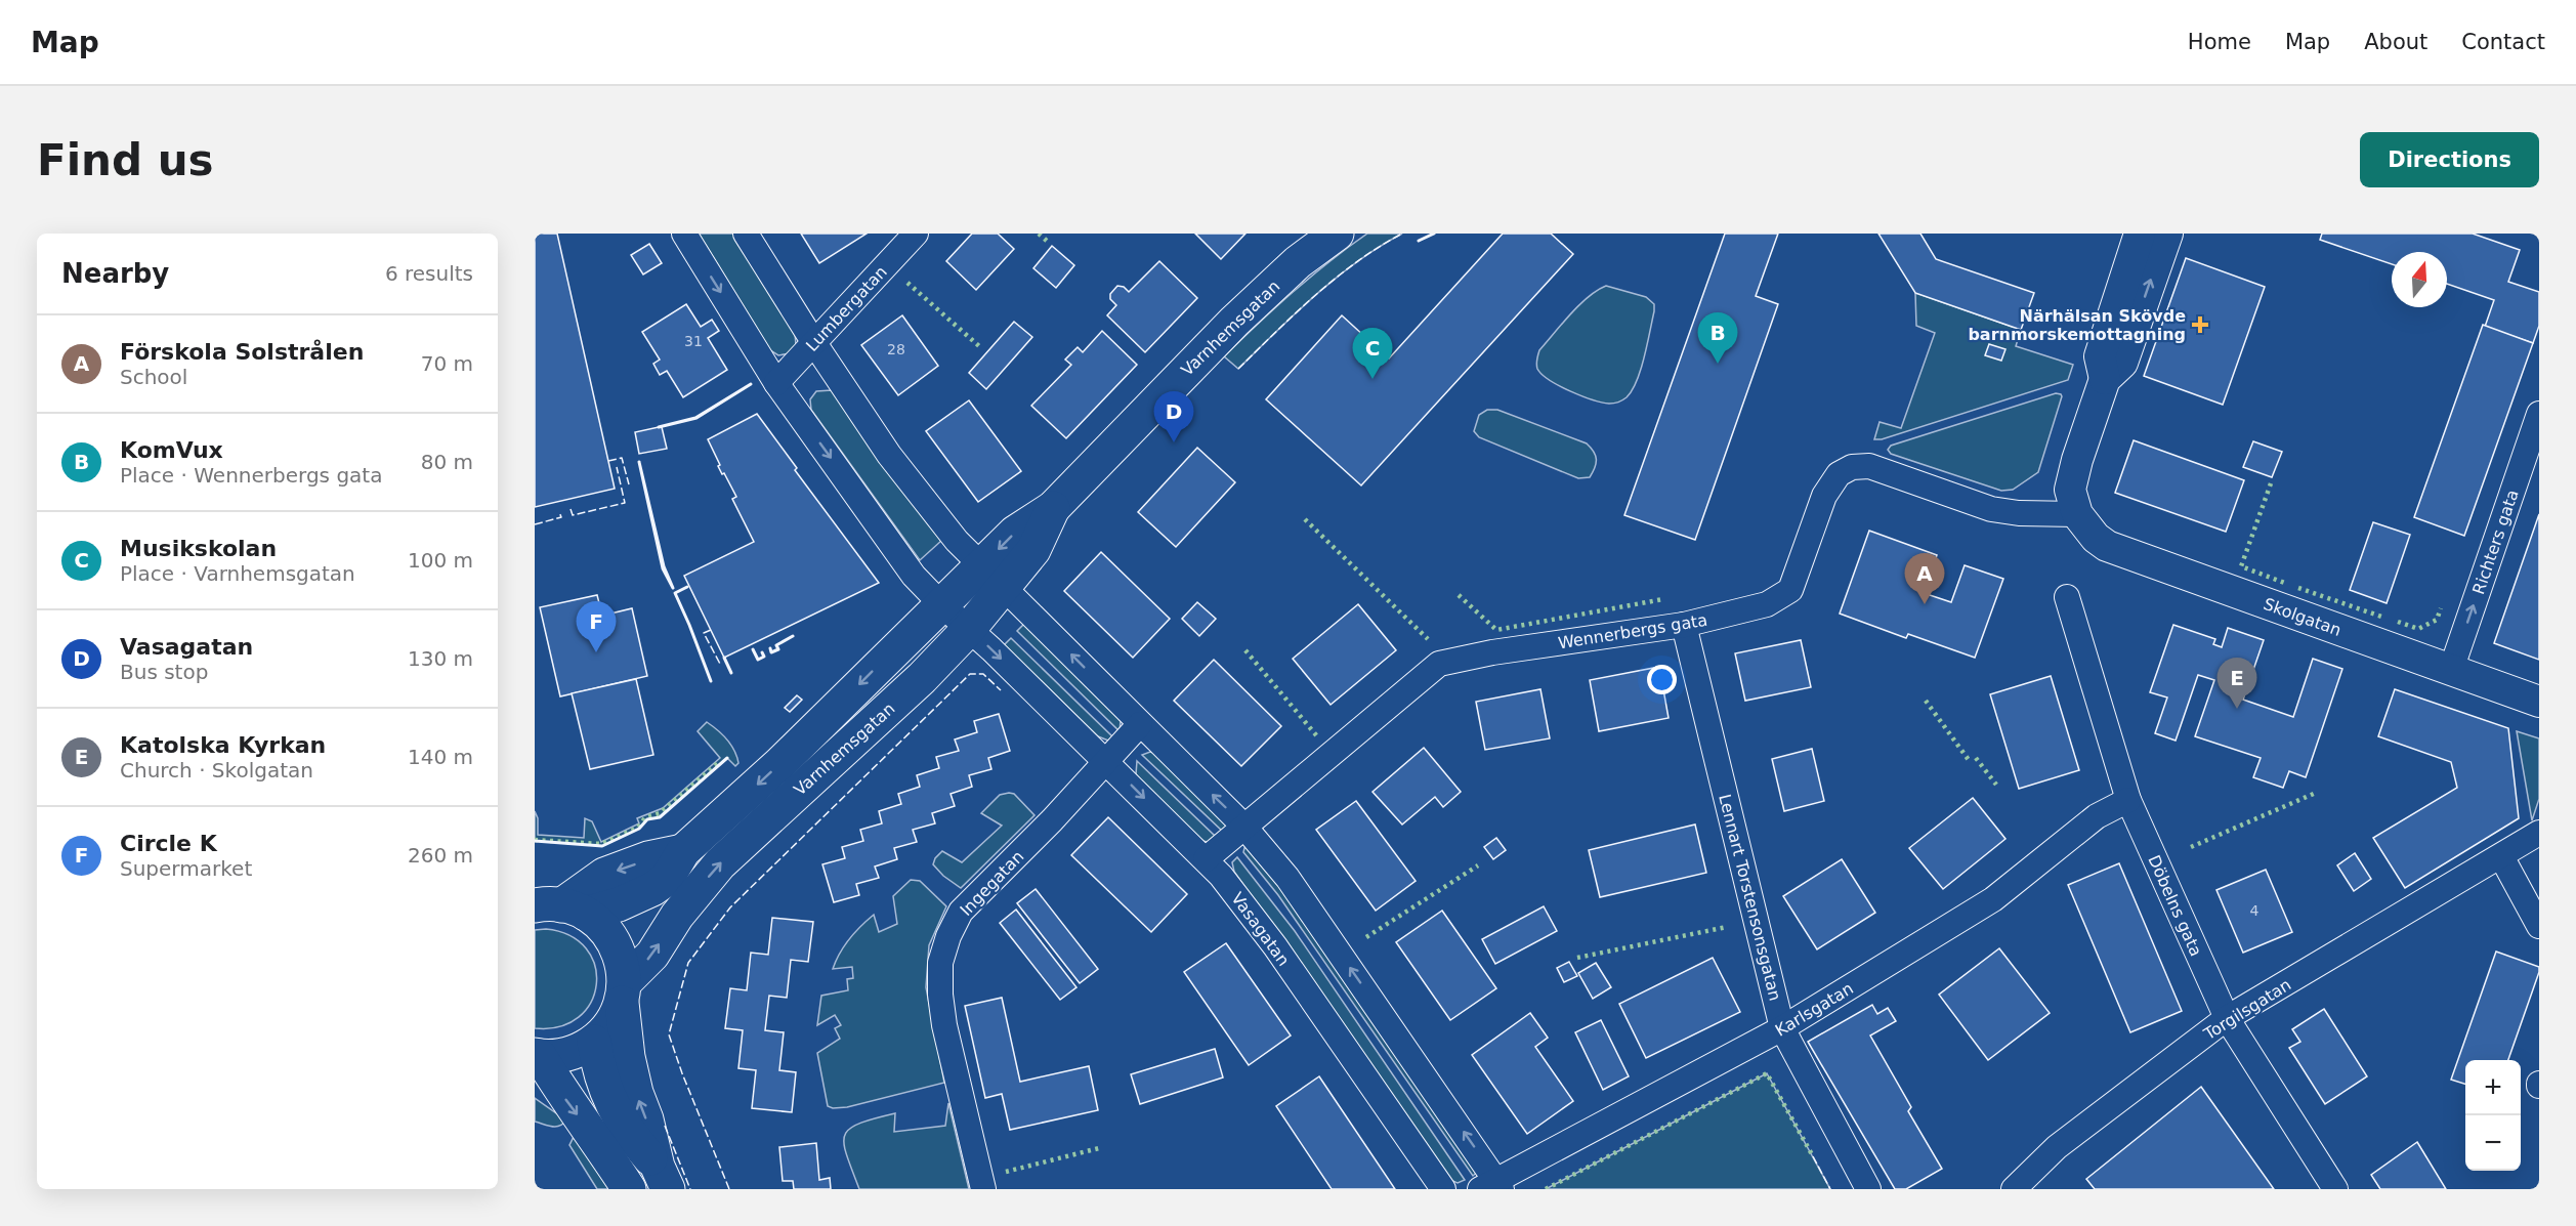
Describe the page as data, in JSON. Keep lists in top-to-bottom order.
{
  "streets": {
    "main road": ["Varnhemsgatan"],
    "street": [
      "Lumbergatan",
      "Richters gata",
      "Skolgatan",
      "Wennerbergs gata",
      "Ingegatan",
      "Lennart Torstensonsgatan",
      "Döbelns gata",
      "Vasagatan",
      "Karlsgatan",
      "Torgilsgatan"
    ]
  },
  "crossings": [
    ["Lumbergatan", "Vasagatan"],
    ["Varnhemsgatan", "Vasagatan"],
    ["Richters gata", "Skolgatan"],
    ["Skolgatan", "Wennerbergs gata"],
    ["Wennerbergs gata", "Lennart Torstensonsgatan"],
    ["Wennerbergs gata", "Vasagatan"],
    ["Ingegatan", "Vasagatan"],
    ["Lennart Torstensonsgatan", "Karlsgatan"],
    ["Döbelns gata", "Karlsgatan"],
    ["Döbelns gata", "Torgilsgatan"]
  ],
  "one_way": ["Richters gata"],
  "places": {
    "health": ["Närhälsan Skövde barnmorskemottagning"]
  },
  "house_numbers": ["31", "28", "4"],
  "north": "top",
  "page": {
    "header": "Map",
    "nav": [
      "Home",
      "Map",
      "About",
      "Contact"
    ],
    "buttons": "Directions",
    "title": "Find us",
    "heading": ["Nearby", "6 results"],
    "pins": [
      "B",
      "C",
      "D",
      "A",
      "F",
      "E"
    ],
    "list": [
      {
        "mark": "A",
        "name": "Förskola Solstrålen",
        "note": "School",
        "value": "70 m"
      },
      {
        "mark": "B",
        "name": "KomVux",
        "note": "Place · Wennerbergs gata",
        "value": "80 m"
      },
      {
        "mark": "C",
        "name": "Musikskolan",
        "note": "Place · Varnhemsgatan",
        "value": "100 m"
      },
      {
        "mark": "D",
        "name": "Vasagatan",
        "note": "Bus stop",
        "value": "130 m"
      },
      {
        "mark": "E",
        "name": "Katolska Kyrkan",
        "note": "Church · Skolgatan",
        "value": "140 m"
      },
      {
        "mark": "F",
        "name": "Circle K",
        "note": "Supermarket",
        "value": "260 m"
      }
    ],
    "map_buttons": ["+", "−"]
  }
}
